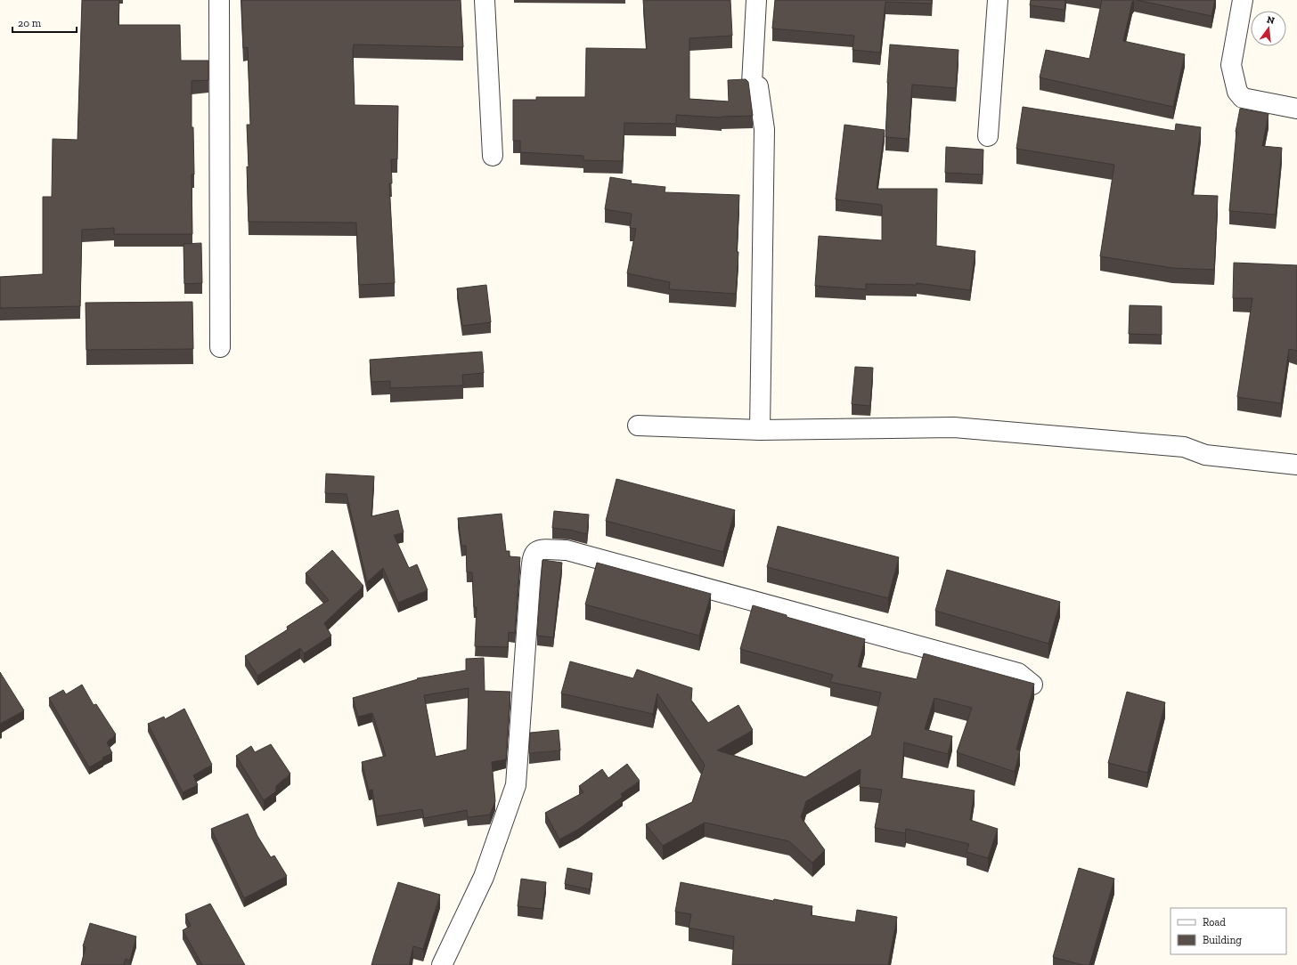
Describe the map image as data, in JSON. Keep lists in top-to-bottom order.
{
  "legend": ["Road", "Building"],
  "scale_bar": "20 m",
  "north": "top"
}
